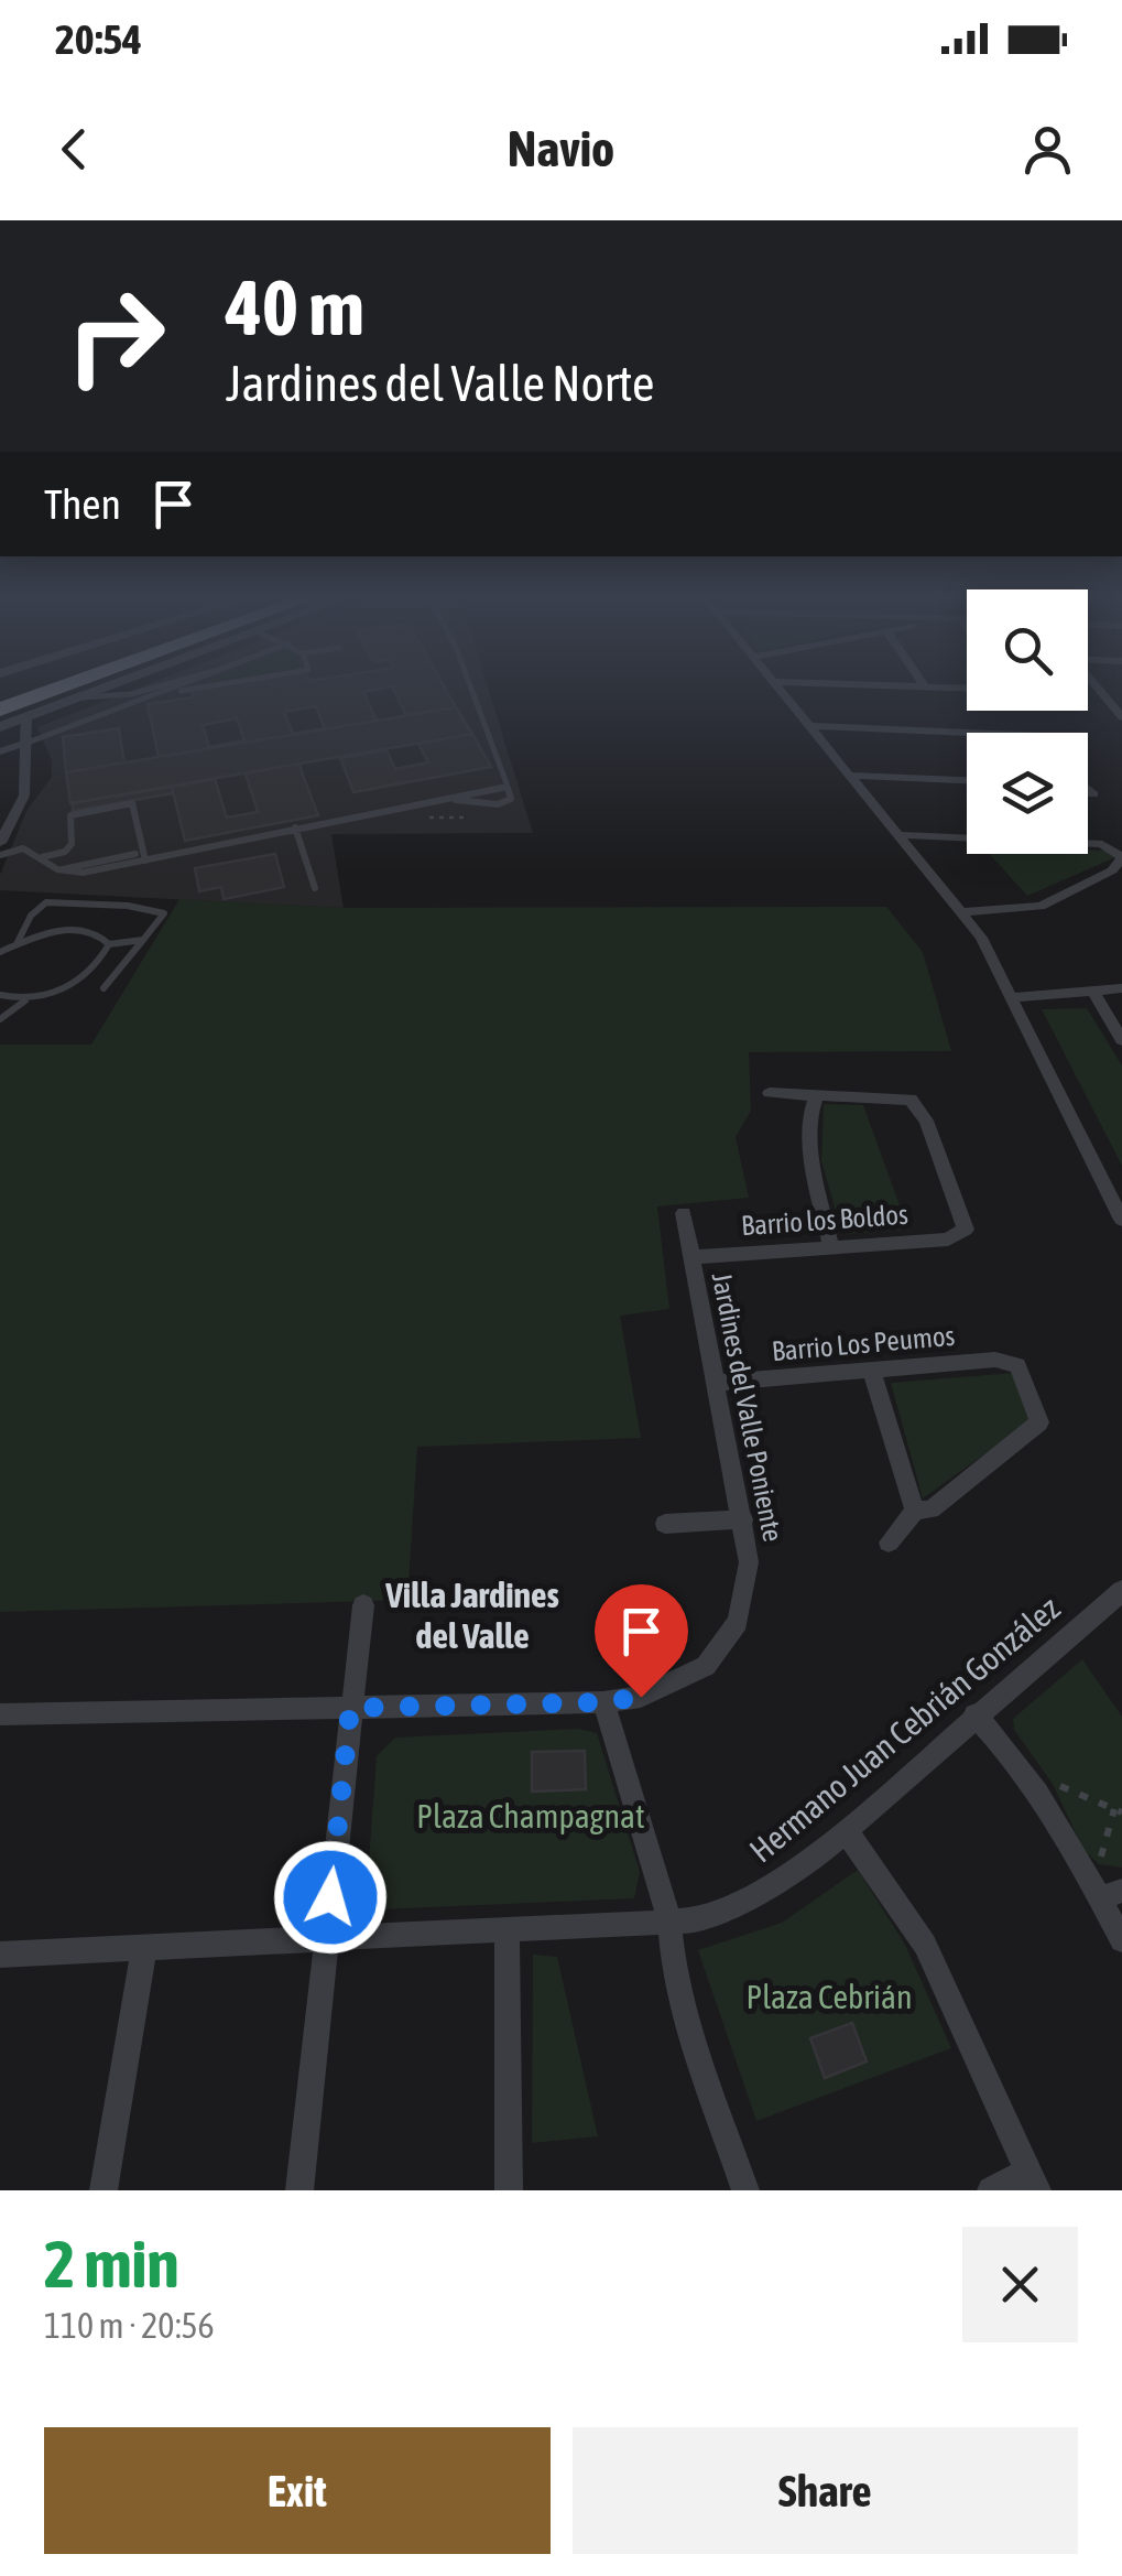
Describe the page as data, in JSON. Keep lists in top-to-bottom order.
{
  "streets": {
    "street": [
      "Barrio los Boldos",
      "Barrio Los Peumos",
      "Jardines del Valle Poniente",
      "Hermano Juan Cebrián González"
    ]
  },
  "crossings": [
    ["Barrio los Boldos", "Jardines del Valle Poniente"],
    ["Barrio Los Peumos", "Jardines del Valle Poniente"]
  ],
  "districts": ["Villa Jardines del Valle"],
  "parks": ["Plaza Champagnat", "Plaza Cebrián"],
  "page": {
    "status": "20:54",
    "header": "Navio",
    "turn": ["40 m", "Jardines del Valle Norte"],
    "then": "Then",
    "heading": ["2 min", "110 m · 20:56"],
    "buttons": ["Exit", "Share"]
  }
}
